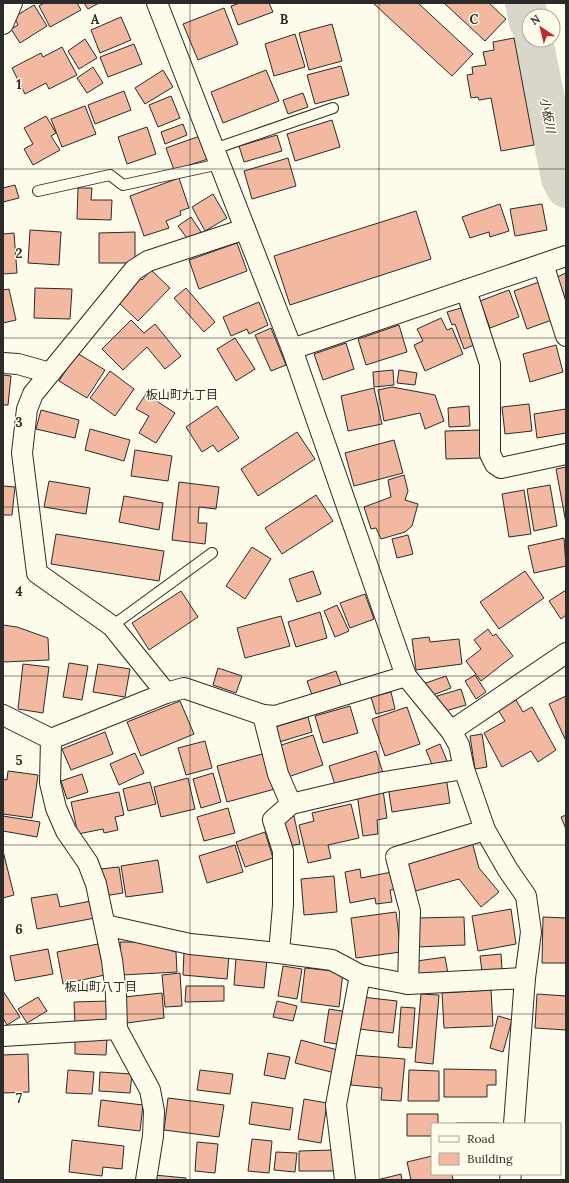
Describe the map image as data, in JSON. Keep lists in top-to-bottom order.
{
  "districts": ["板山町九丁目", "板山町八丁目"],
  "water": ["小板川"],
  "legend": ["Road", "Building"],
  "north": "top left",
  "grid": {
    "columns": ["A", "B", "C"],
    "rows": [
      "1",
      "2",
      "3",
      "4",
      "5",
      "6",
      "7"
    ]
  }
}
